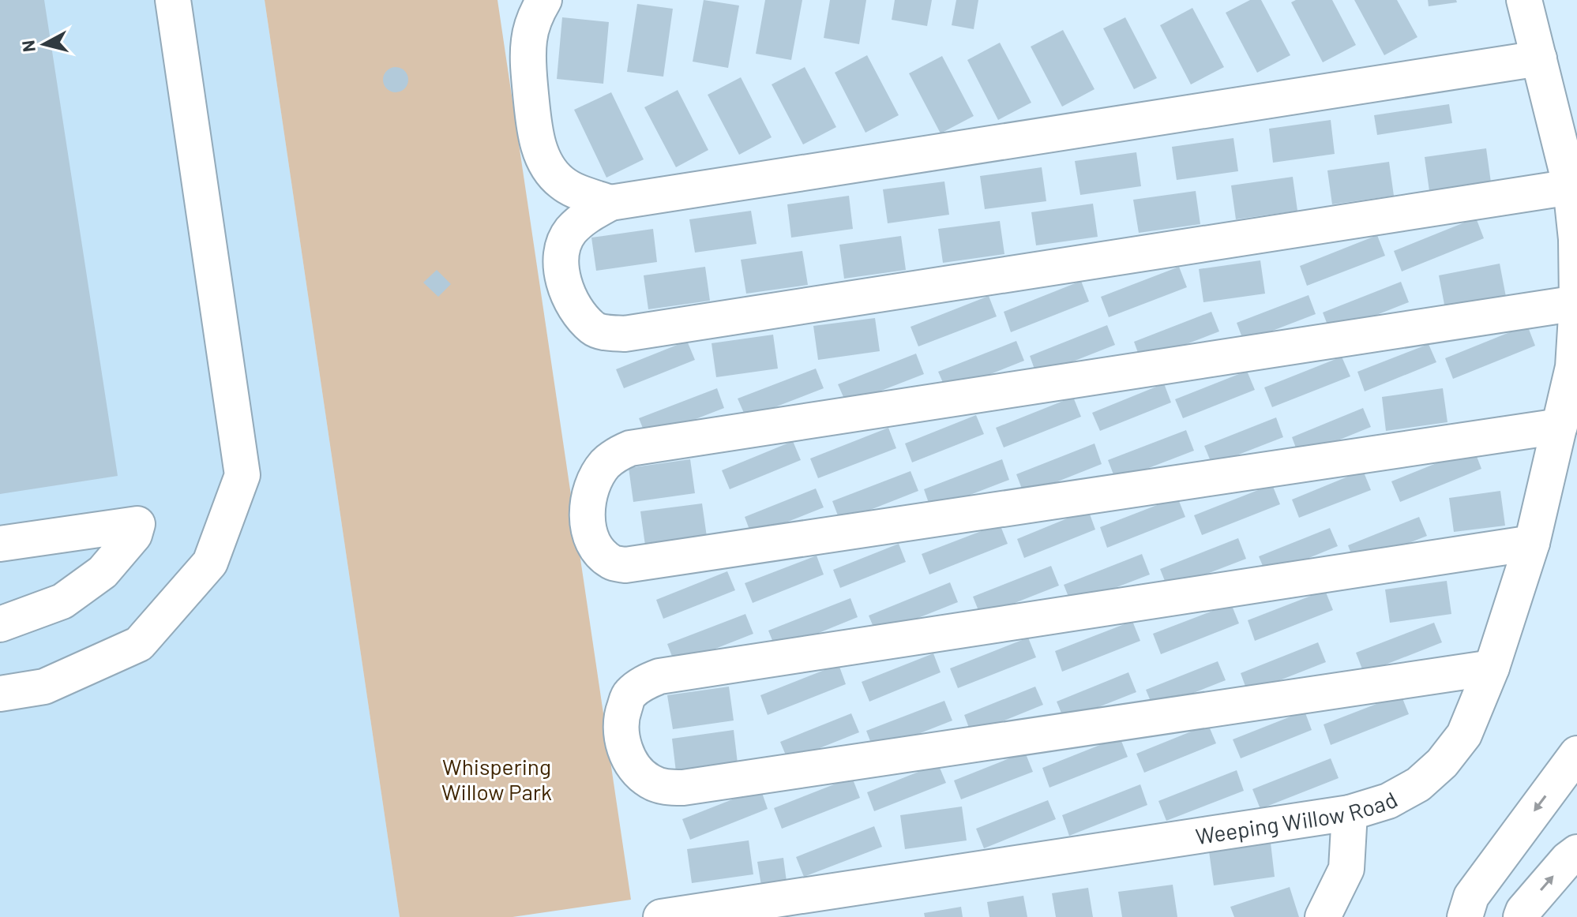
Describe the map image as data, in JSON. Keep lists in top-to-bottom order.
{
  "streets": {
    "main road": ["Weeping Willow Road"]
  },
  "parks": ["Whispering Willow Park"],
  "north": "left"
}
